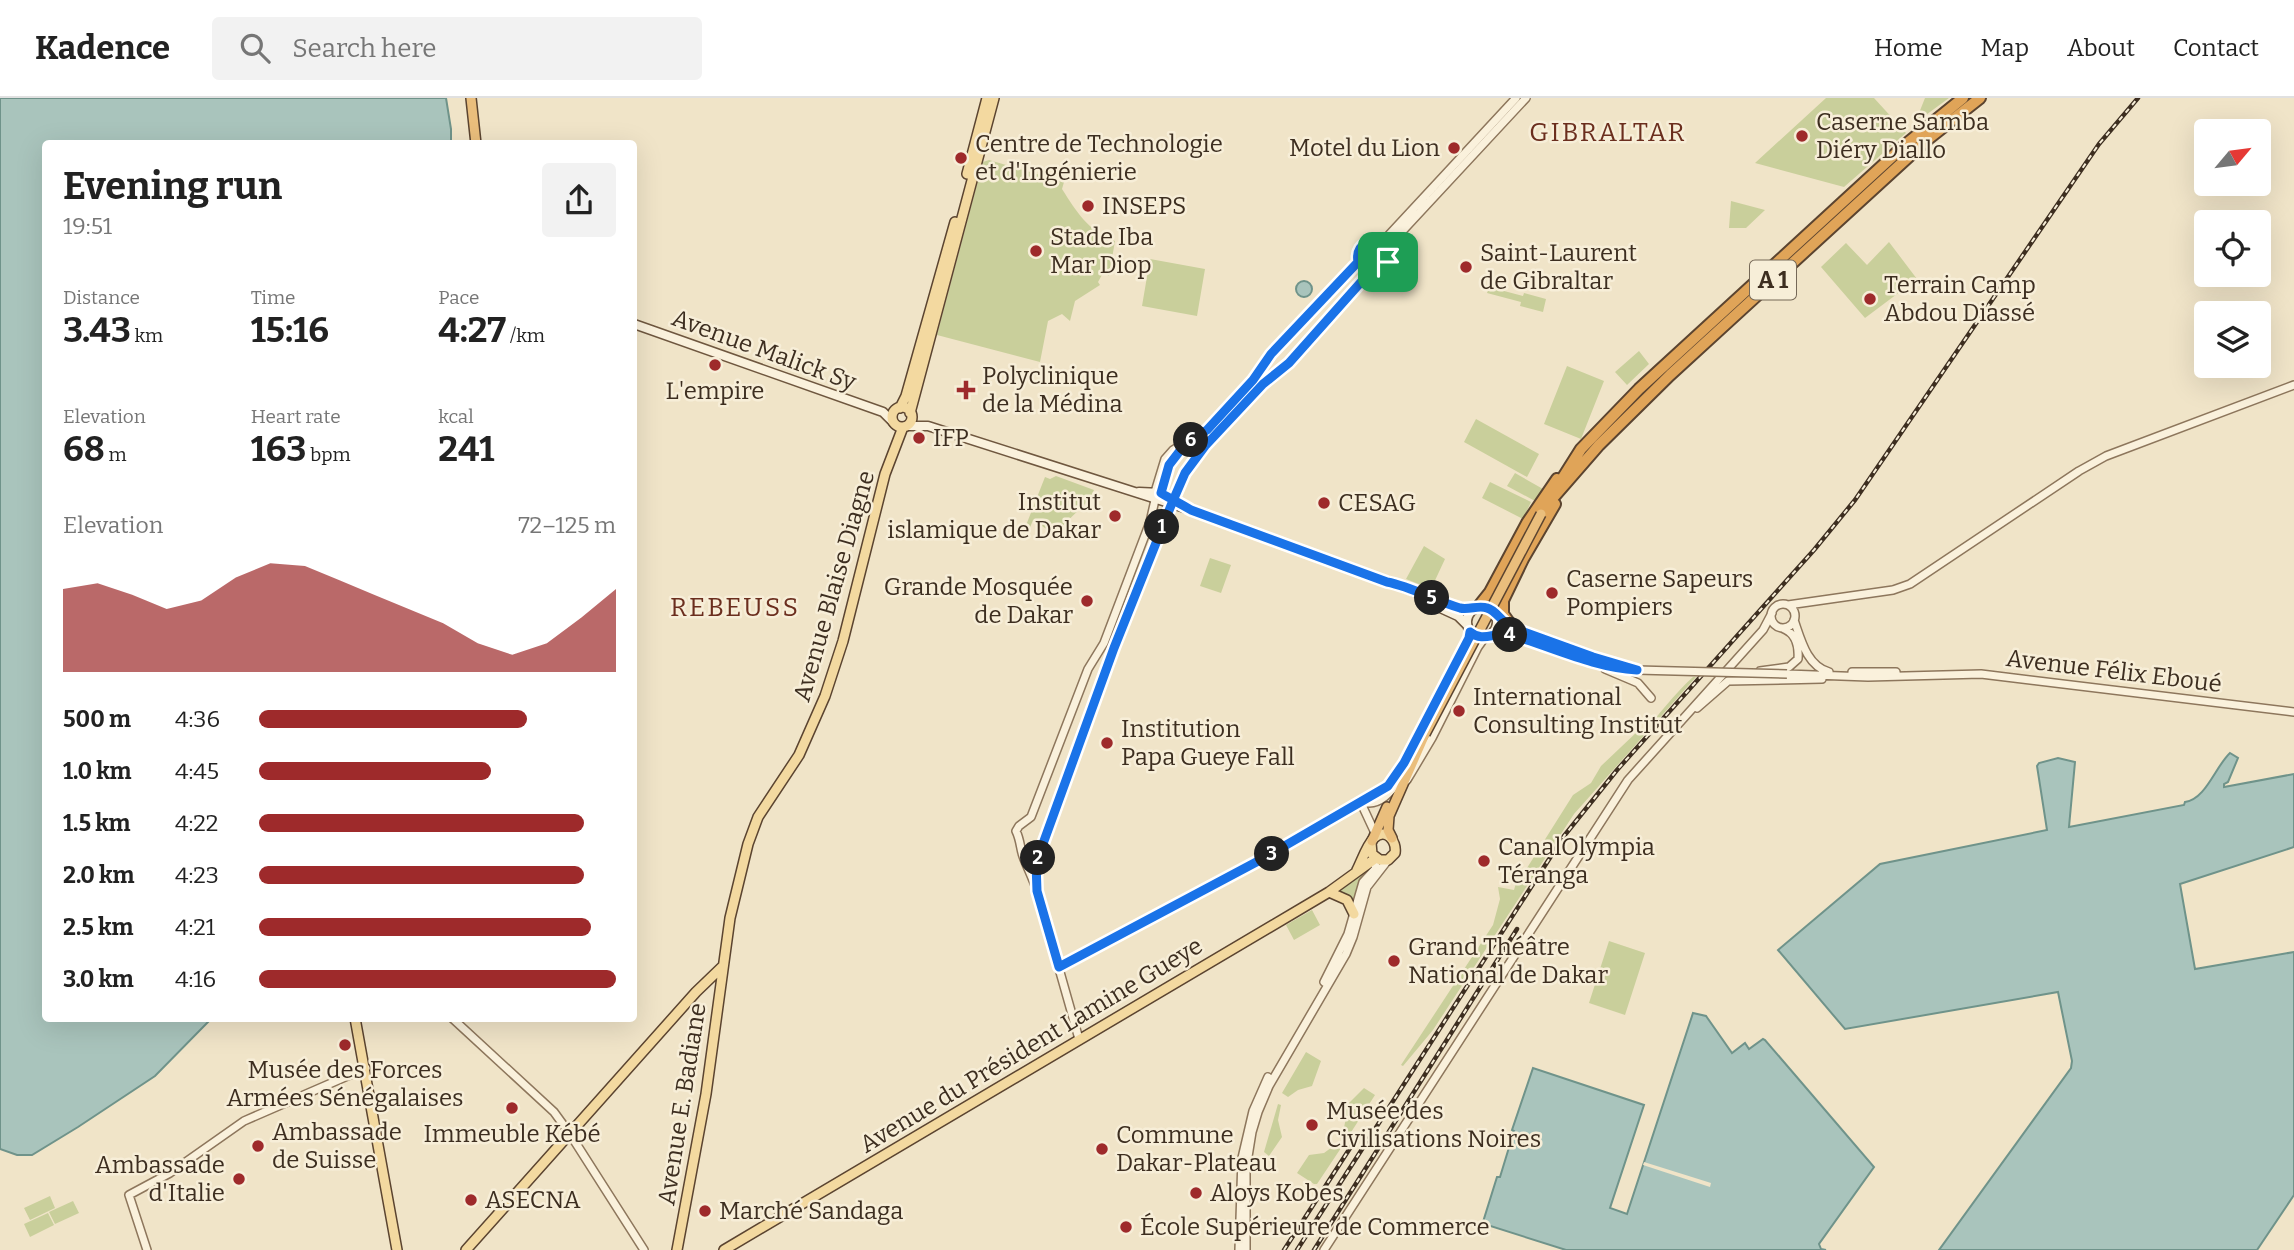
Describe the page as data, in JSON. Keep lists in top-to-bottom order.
{
  "streets": {
    "highway": ["A 1"],
    "main road": [
      "Avenue Malick Sy",
      "Avenue Blaise Diagne",
      "Avenue du Président Lamine Gueye",
      "Avenue E. Badiane"
    ],
    "street": ["Avenue Félix Eboué"]
  },
  "crossings": [
    ["A 1", "Avenue du Président Lamine Gueye"],
    ["Avenue Malick Sy", "Avenue Blaise Diagne"],
    ["Avenue Blaise Diagne", "Avenue E. Badiane"]
  ],
  "districts": ["GIBRALTAR", "REBEUSS"],
  "places": {
    "other": [
      "Caserne Samba Diéry Diallo",
      "Motel du Lion",
      "Centre de Technologie et d'Ingénierie",
      "INSEPS",
      "Stade Iba Mar Diop",
      "Saint-Laurent de Gibraltar",
      "Terrain Camp Abdou Diassé",
      "L'empire",
      "IFP",
      "CESAG",
      "Institut islamique de Dakar",
      "Caserne Sapeurs Pompiers",
      "Grande Mosquée de Dakar",
      "International Consulting Institut",
      "Institution Papa Gueye Fall",
      "CanalOlympia Téranga",
      "Grand Théâtre National de Dakar",
      "Musée des Forces Armées Sénégalaises",
      "Immeuble Kébé",
      "Musée des Civilisations Noires",
      "Ambassade de Suisse",
      "Commune Dakar-Plateau",
      "Ambassade d'Italie",
      "Aloys Kobes",
      "ASECNA",
      "Marché Sandaga",
      "École Supérieure de Commerce"
    ],
    "health": ["Polyclinique de la Médina"]
  },
  "north": "top right",
  "page": {
    "header": "Kadence",
    "search": "Search here",
    "nav": [
      "Home",
      "Map",
      "About",
      "Contact"
    ],
    "heading": ["Evening run", "19:51"],
    "stats": [
      ["Distance", "3.43 km"],
      ["Time", "15:16"],
      ["Pace", "4:27 /km"],
      ["Elevation", "68 m"],
      ["Heart rate", "163 bpm"],
      ["kcal", "241"]
    ],
    "pins": [
      "6",
      "1",
      "5",
      "4",
      "3",
      "2"
    ],
    "chart": ["Elevation", "72–125 m"],
    "list": [
      {
        "name": "500 m",
        "note": "4:36"
      },
      {
        "name": "1.0 km",
        "note": "4:45"
      },
      {
        "name": "1.5 km",
        "note": "4:22"
      },
      {
        "name": "2.0 km",
        "note": "4:23"
      },
      {
        "name": "2.5 km",
        "note": "4:21"
      },
      {
        "name": "3.0 km",
        "note": "4:16"
      }
    ]
  }
}
